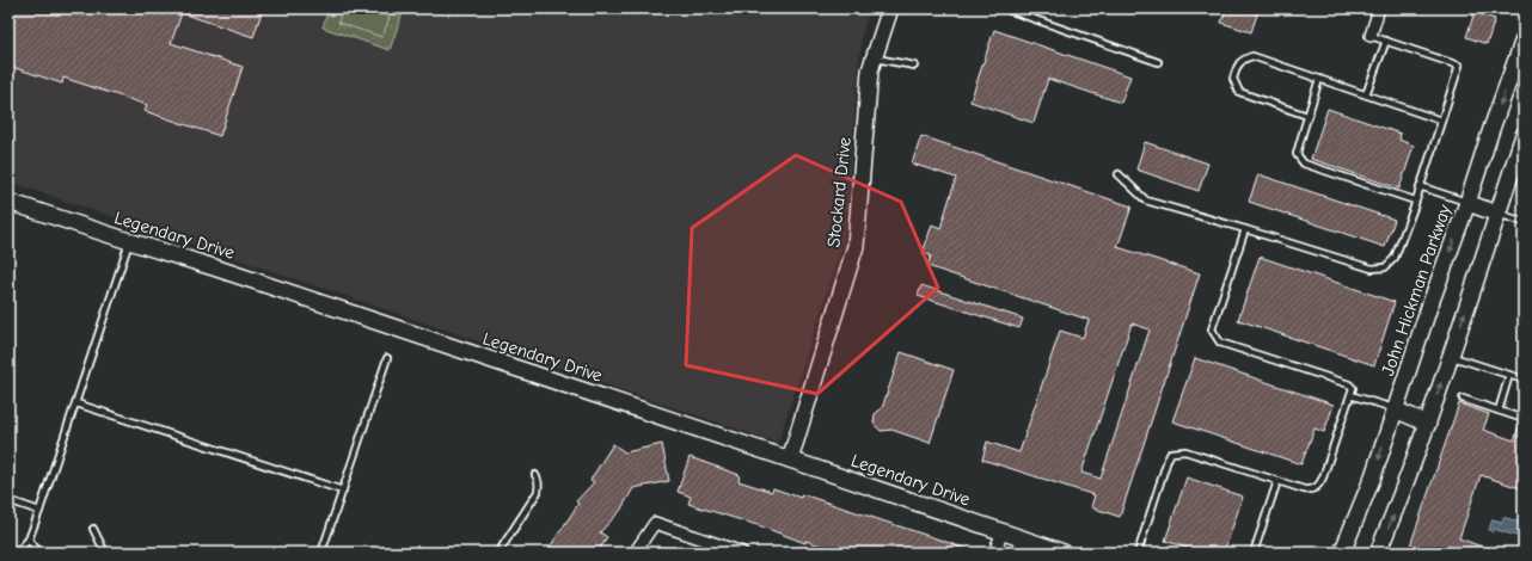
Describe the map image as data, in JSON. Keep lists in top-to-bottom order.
{
  "streets": {
    "street": ["Stockard Drive", "Legendary Drive", "John Hickman Parkway"]
  },
  "crossings": [
    ["Stockard Drive", "Legendary Drive"]
  ]
}
